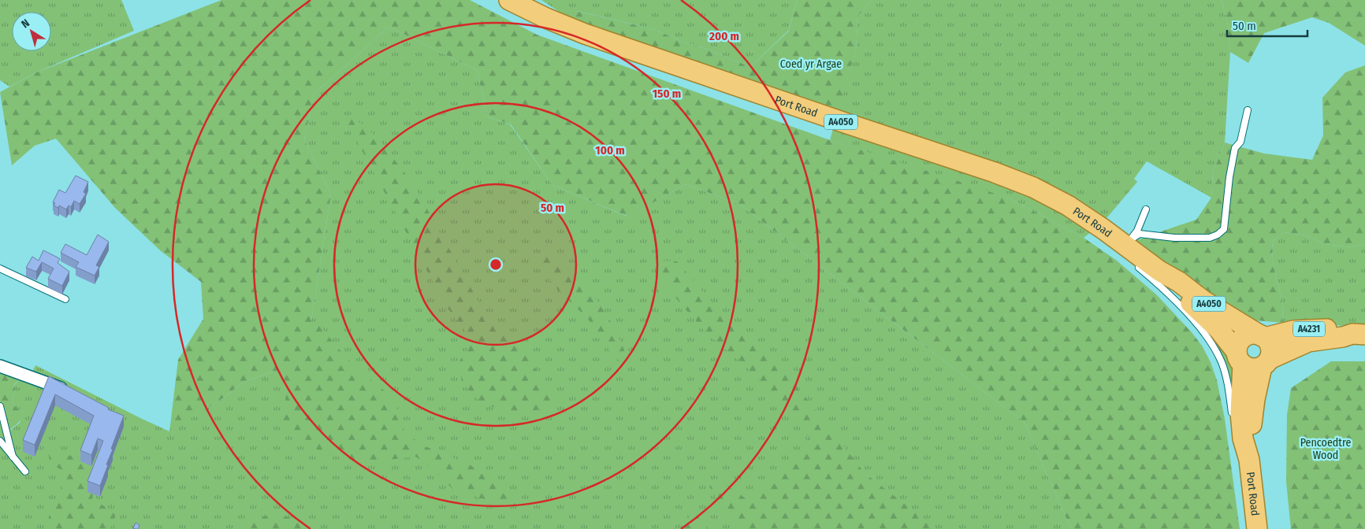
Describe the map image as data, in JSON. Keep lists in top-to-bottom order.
{
  "streets": {
    "main road": ["Port Road", "A4050", "A4231"]
  },
  "crossings": [
    ["Port Road", "A4231"]
  ],
  "parks": ["Coed yr Argae", "Pencoedtre Wood"],
  "scale_bar": "50 m",
  "north": "top left",
  "rings": [
    "200 m",
    "150 m",
    "100 m",
    "50 m"
  ]
}
